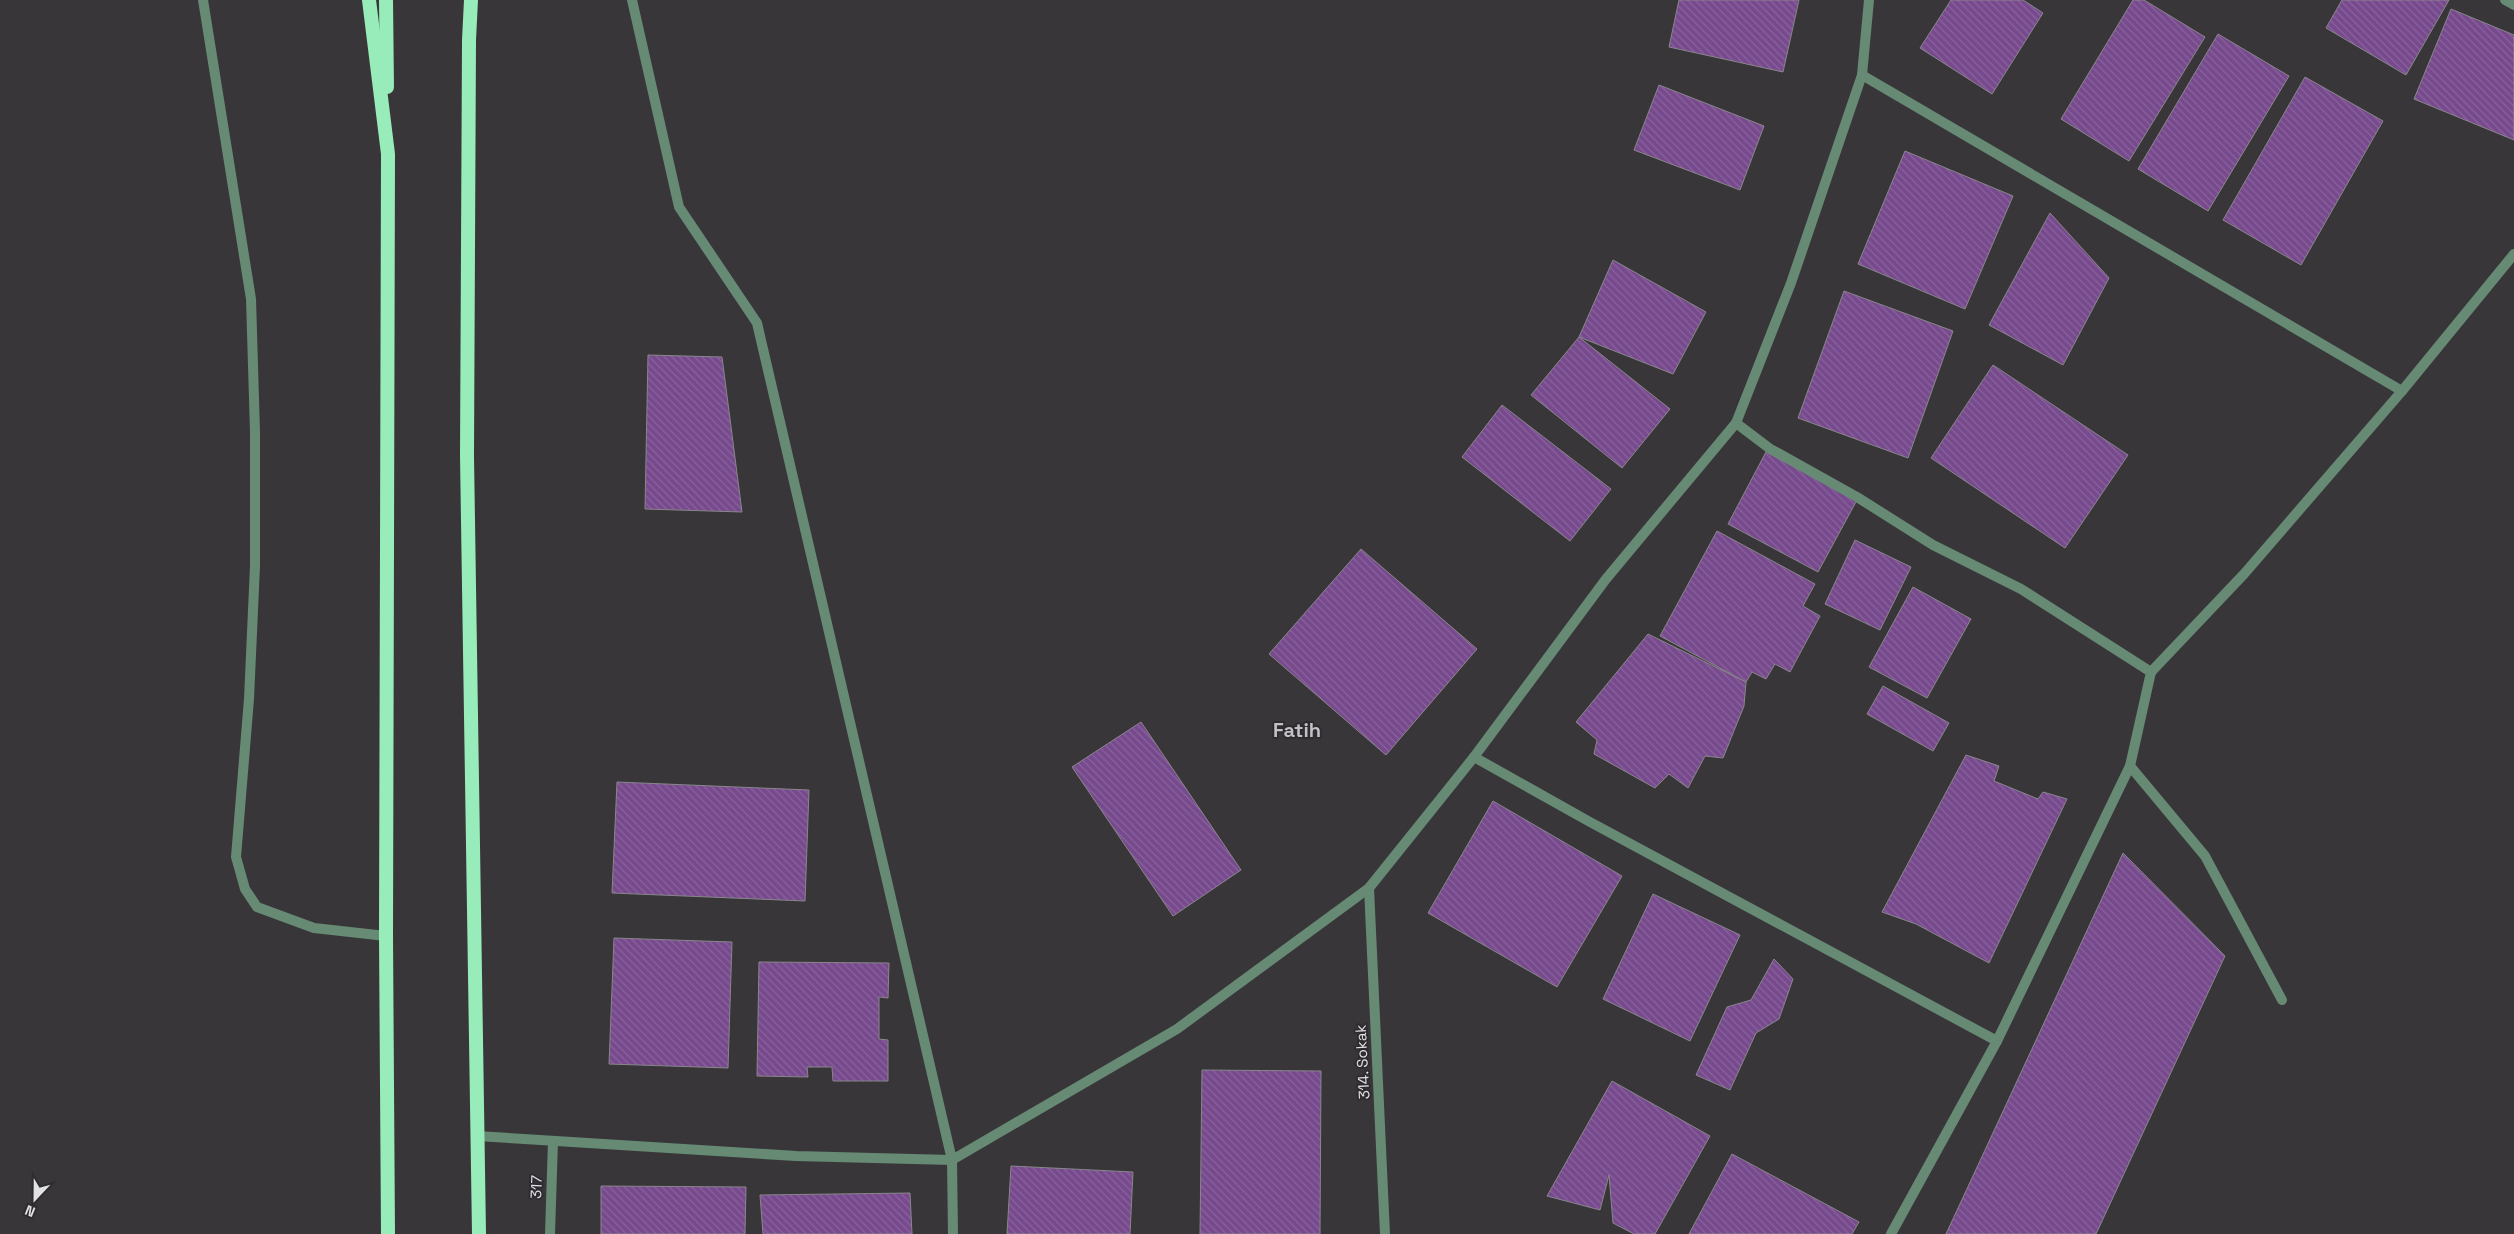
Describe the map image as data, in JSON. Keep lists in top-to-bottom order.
{
  "streets": {
    "street": ["314. Sokak", "317"]
  },
  "districts": ["Fatih"],
  "north": "bottom"
}
